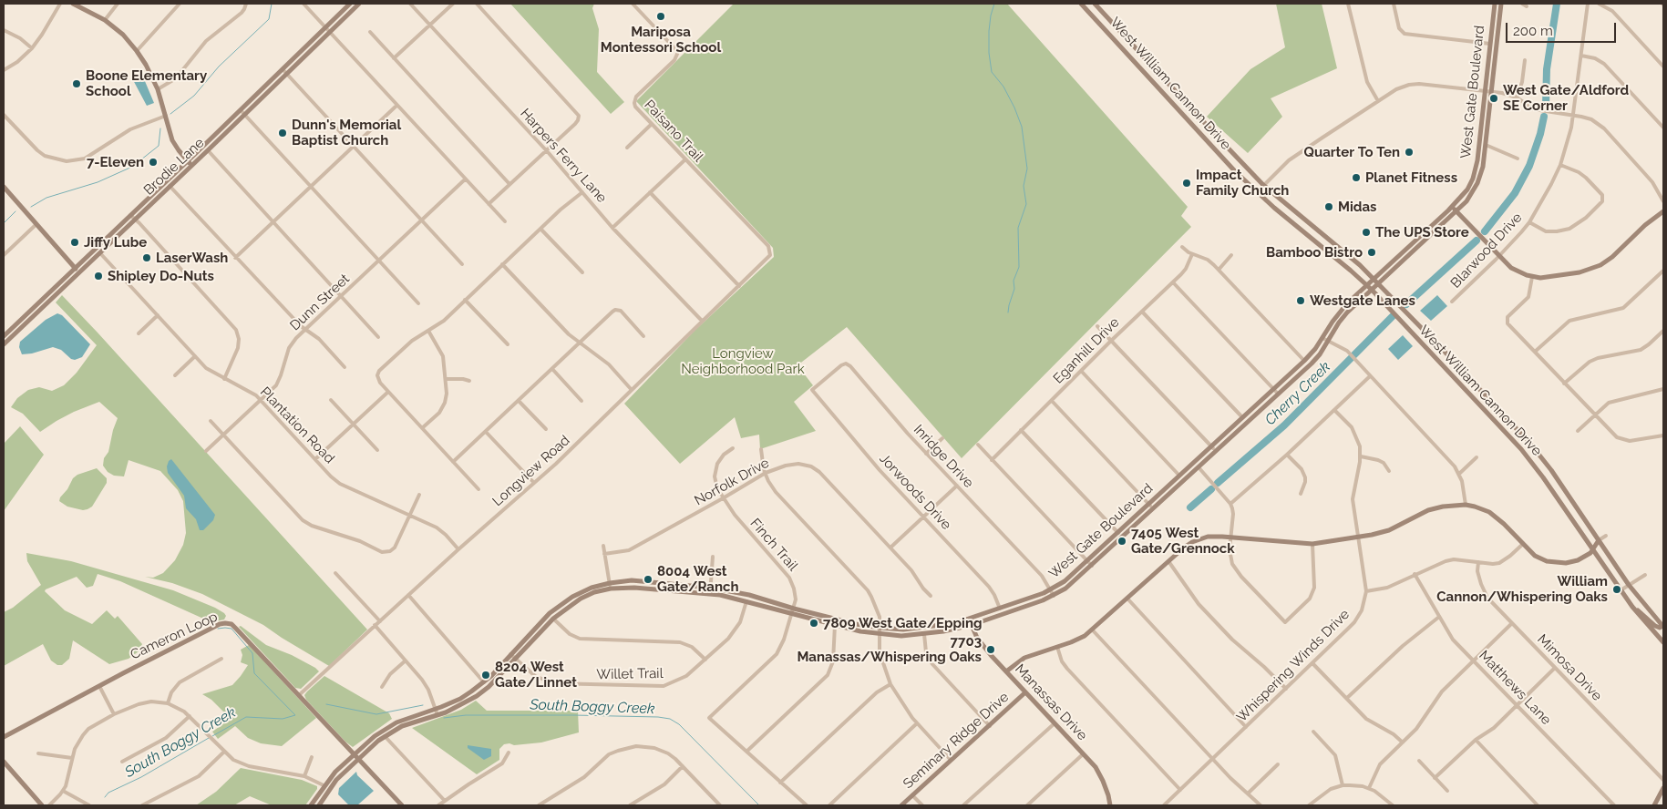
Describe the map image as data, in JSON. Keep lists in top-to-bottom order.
{
  "streets": {
    "main road": [
      "West William Cannon Drive",
      "West Gate Boulevard",
      "Brodie Lane",
      "Cameron Loop",
      "Manassas Drive",
      "Seminary Ridge Drive"
    ],
    "street": [
      "Paisano Trail",
      "Harpers Ferry Lane",
      "Blarwood Drive",
      "Dunn Street",
      "Eganhill Drive",
      "Plantation Road",
      "Inridge Drive",
      "Longview Road",
      "Norfolk Drive",
      "Jorwoods Drive",
      "Finch Trail",
      "Whispering Winds Drive",
      "Mimosa Drive",
      "Willet Trail",
      "Matthews Lane"
    ]
  },
  "crossings": [
    ["West William Cannon Drive", "West Gate Boulevard"],
    ["West Gate Boulevard", "Inridge Drive"],
    ["West Gate Boulevard", "Jorwoods Drive"],
    ["West Gate Boulevard", "Finch Trail"],
    ["West Gate Boulevard", "Cameron Loop"],
    ["West Gate Boulevard", "Willet Trail"],
    ["West Gate Boulevard", "Manassas Drive"],
    ["Paisano Trail", "Longview Road"],
    ["Harpers Ferry Lane", "Longview Road"],
    ["Brodie Lane", "Plantation Road"],
    ["Dunn Street", "Plantation Road"],
    ["Plantation Road", "Longview Road"],
    ["Inridge Drive", "Jorwoods Drive"],
    ["Longview Road", "Cameron Loop"],
    ["Norfolk Drive", "Finch Trail"],
    ["Manassas Drive", "Seminary Ridge Drive"]
  ],
  "water": ["Cherry Creek", "South Boggy Creek"],
  "parks": ["Longview Neighborhood Park"],
  "places": [
    "Mariposa Montessori School",
    "Boone Elementary School",
    "West Gate/Aldford SE Corner",
    "Dunn's Memorial Baptist Church",
    "Quarter To Ten",
    "7-Eleven",
    "Planet Fitness",
    "Impact Family Church",
    "Midas",
    "The UPS Store",
    "Jiffy Lube",
    "Bamboo Bistro",
    "LaserWash",
    "Shipley Do-Nuts",
    "Westgate Lanes",
    "7405 West Gate/Grennock",
    "8004 West Gate/Ranch",
    "William Cannon/Whispering Oaks",
    "7809 West Gate/Epping",
    "7703 Manassas/Whispering Oaks",
    "8204 West Gate/Linnet"
  ],
  "scale_bar": "200 m"
}
